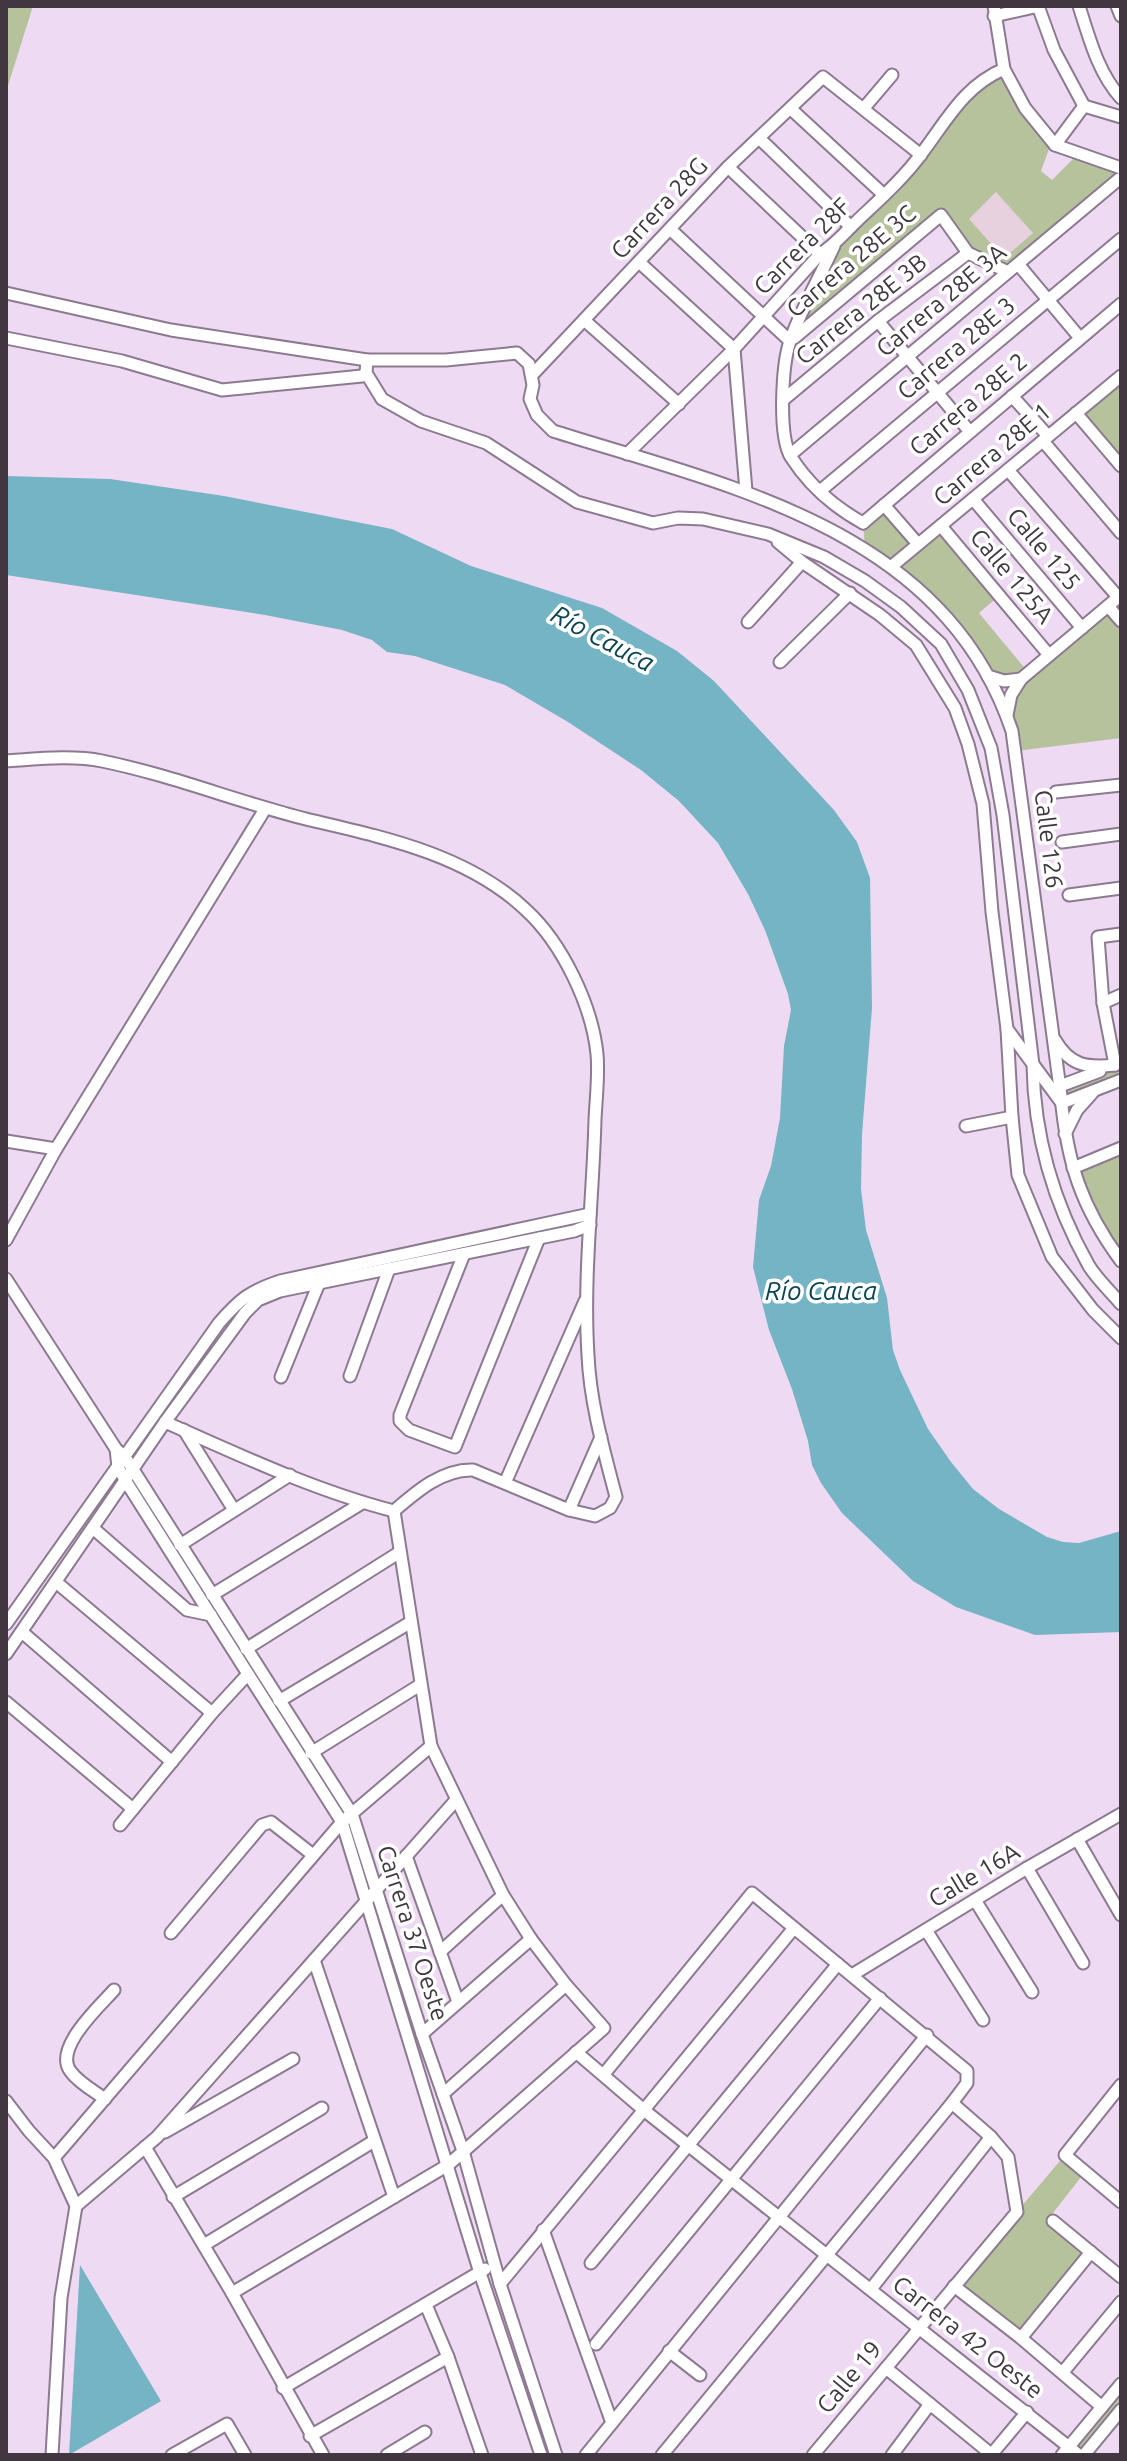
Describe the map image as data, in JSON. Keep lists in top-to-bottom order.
{
  "streets": {
    "street": [
      "Carrera 28G",
      "Carrera 28F",
      "Carrera 28E 3C",
      "Carrera 28E 3A",
      "Carrera 28E 3B",
      "Carrera 28E 3",
      "Carrera 28E 2",
      "Carrera 28E 1",
      "Calle 125",
      "Calle 125A",
      "Calle 126",
      "Calle 16A",
      "Carrera 37 Oeste",
      "Carrera 42 Oeste",
      "Calle 19"
    ]
  },
  "crossings": [
    ["Carrera 28G", "Calle 126"],
    ["Carrera 28F", "Calle 126"],
    ["Carrera 28E 3C", "Carrera 28E 3B"],
    ["Carrera 28E 1", "Calle 125"],
    ["Carrera 28E 1", "Calle 125A"],
    ["Carrera 28E 1", "Calle 126"],
    ["Carrera 42 Oeste", "Calle 19"]
  ],
  "water": ["Río Cauca"]
}
